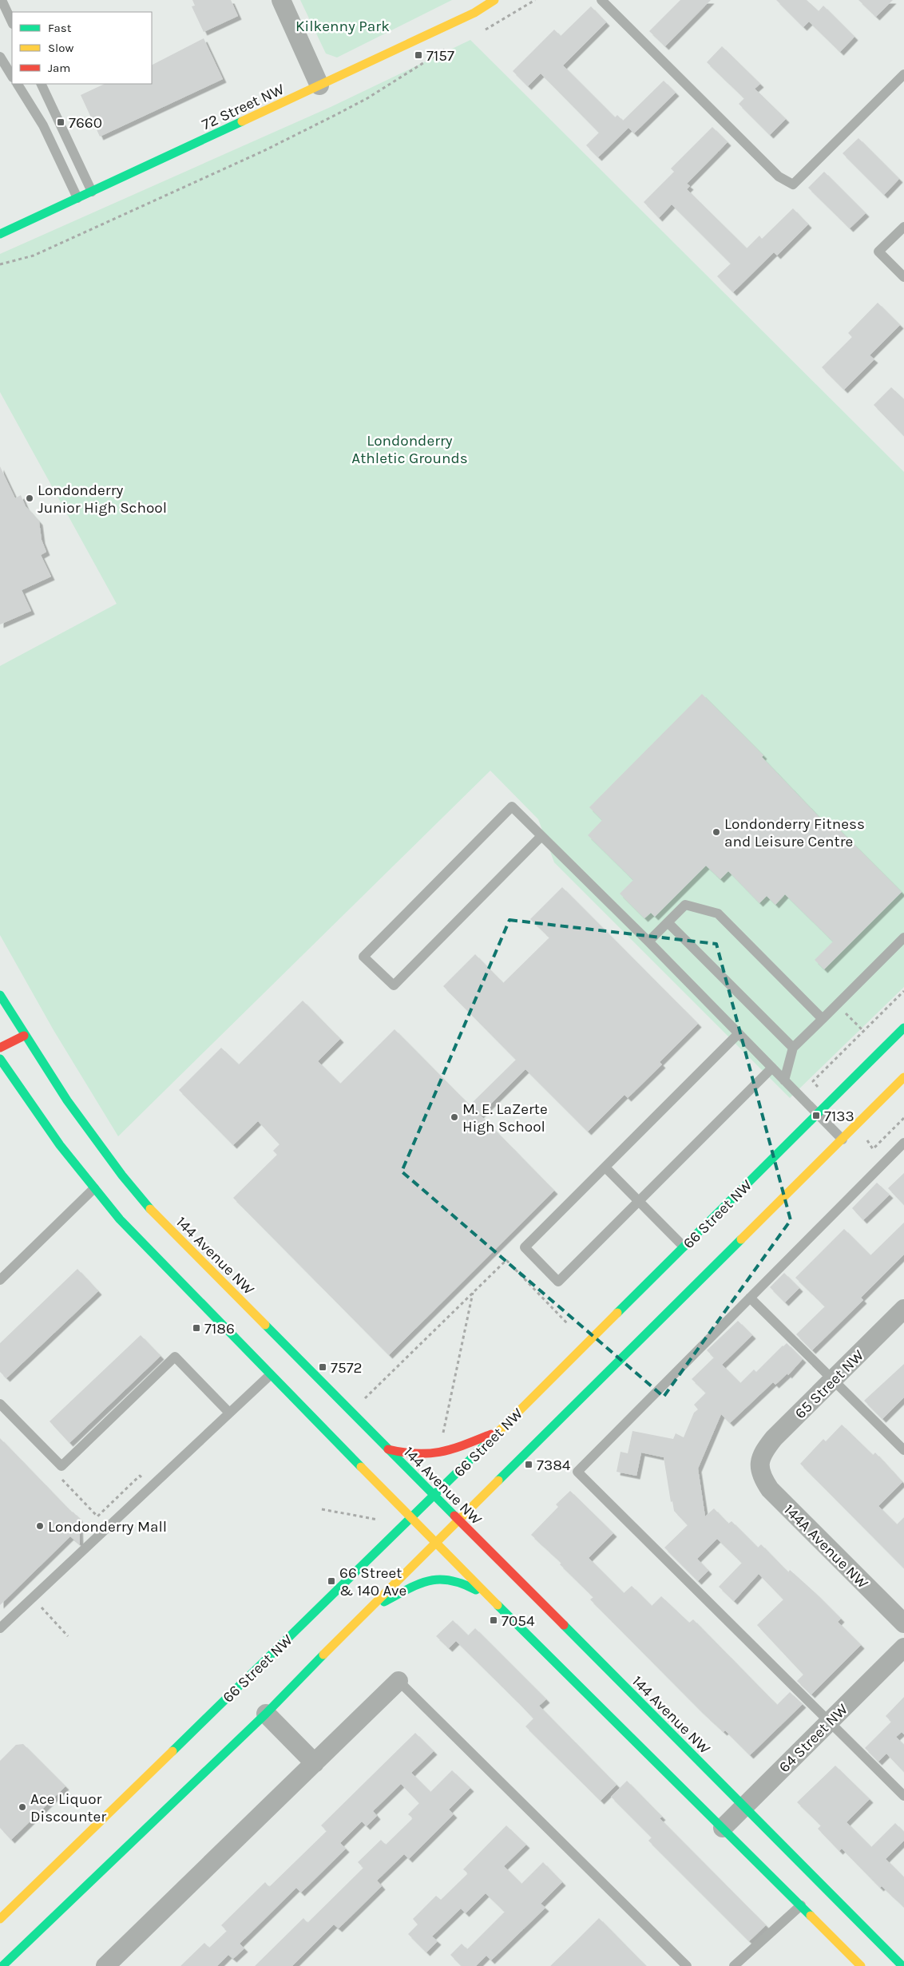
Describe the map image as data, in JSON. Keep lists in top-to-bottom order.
{
  "streets": {
    "street": [
      "72 Street NW",
      "66 Street NW",
      "144 Avenue NW",
      "65 Street NW",
      "144A Avenue NW",
      "64 Street NW"
    ]
  },
  "crossings": [
    ["66 Street NW", "144 Avenue NW"],
    ["144 Avenue NW", "64 Street NW"],
    ["65 Street NW", "144A Avenue NW"]
  ],
  "parks": ["Kilkenny Park", "Londonderry Athletic Grounds"],
  "places": {
    "transit": [
      "7157",
      "7660",
      "7133",
      "7186",
      "7572",
      "7384",
      "66 Street & 140 Ave",
      "7054"
    ],
    "other": [
      "Londonderry Junior High School",
      "Londonderry Fitness and Leisure Centre",
      "M. E. LaZerte High School",
      "Londonderry Mall",
      "Ace Liquor Discounter"
    ]
  },
  "legend": ["Fast", "Slow", "Jam"]
}
